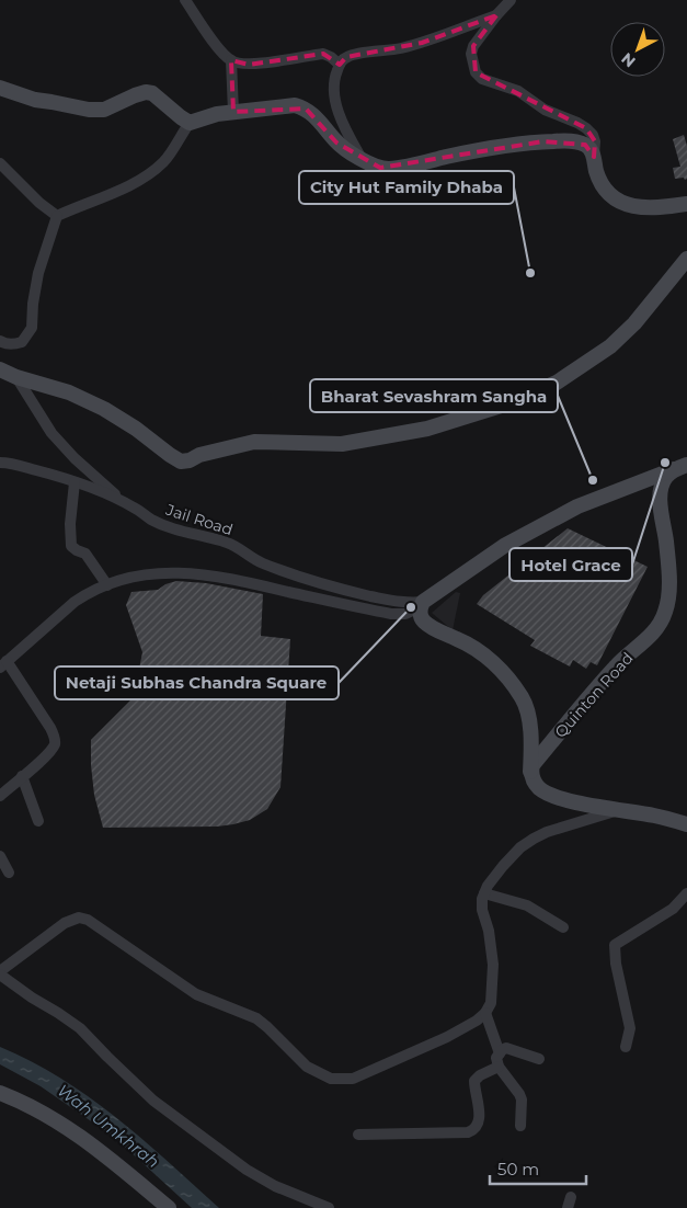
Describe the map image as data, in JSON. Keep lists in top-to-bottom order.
{
  "streets": {
    "street": ["Jail Road", "Quinton Road"]
  },
  "water": ["Wah Umkhrah"],
  "places": [
    "City Hut Family Dhaba",
    "Hotel Grace",
    "Bharat Sevashram Sangha",
    "Netaji Subhas Chandra Square"
  ],
  "scale_bar": "50 m",
  "north": "bottom left"
}
